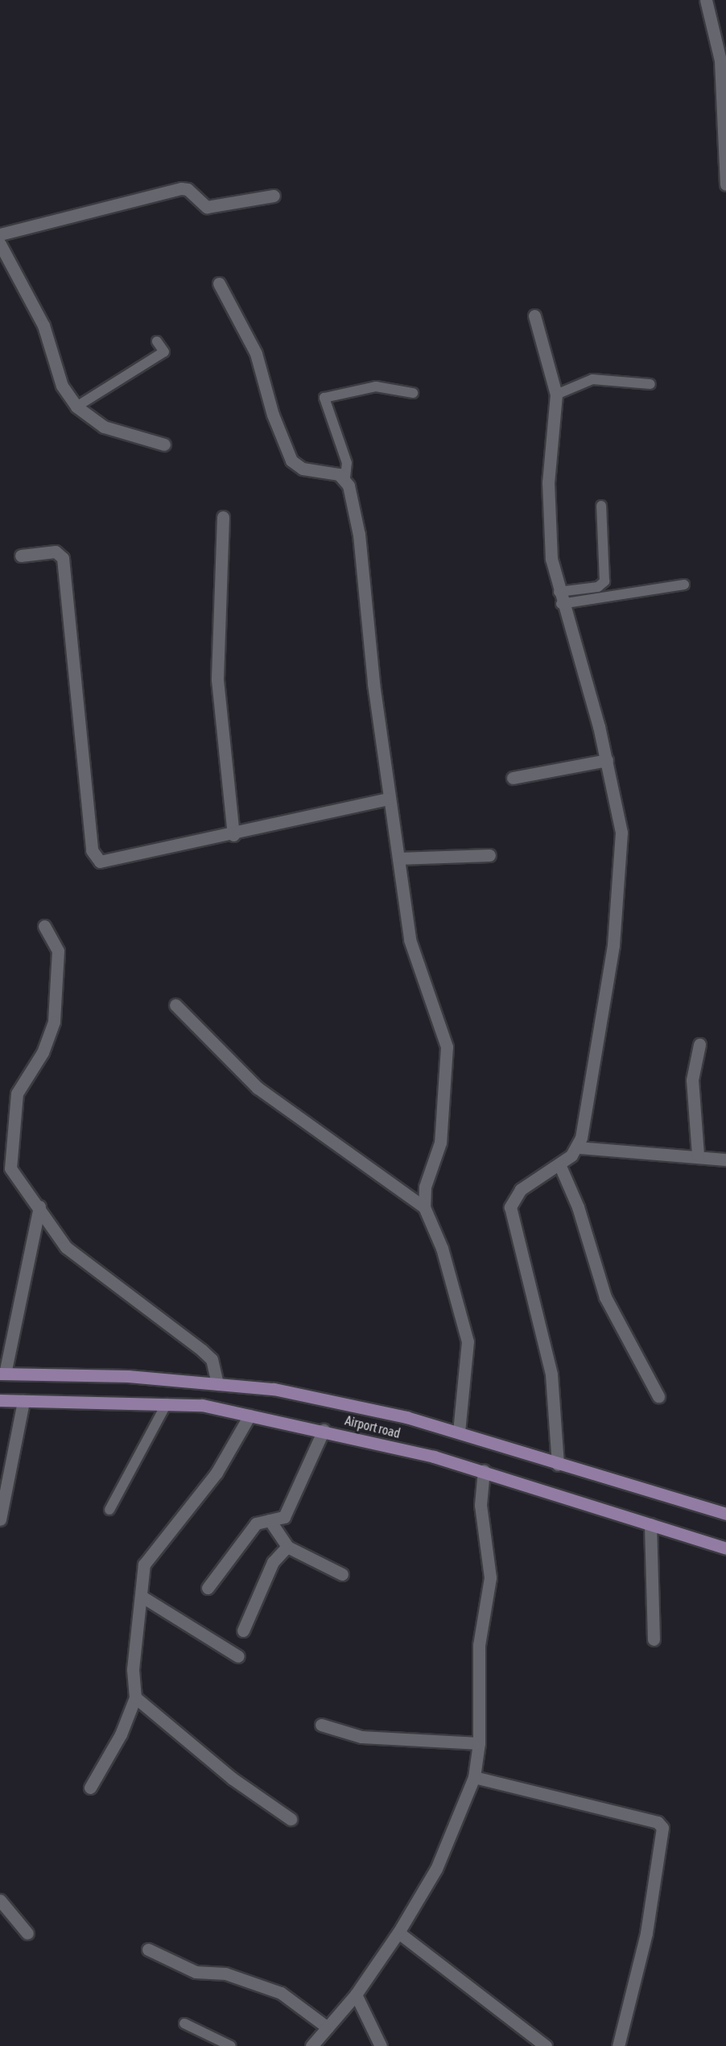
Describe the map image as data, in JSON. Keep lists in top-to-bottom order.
{
  "streets": {
    "main road": ["Airport road"]
  }
}
